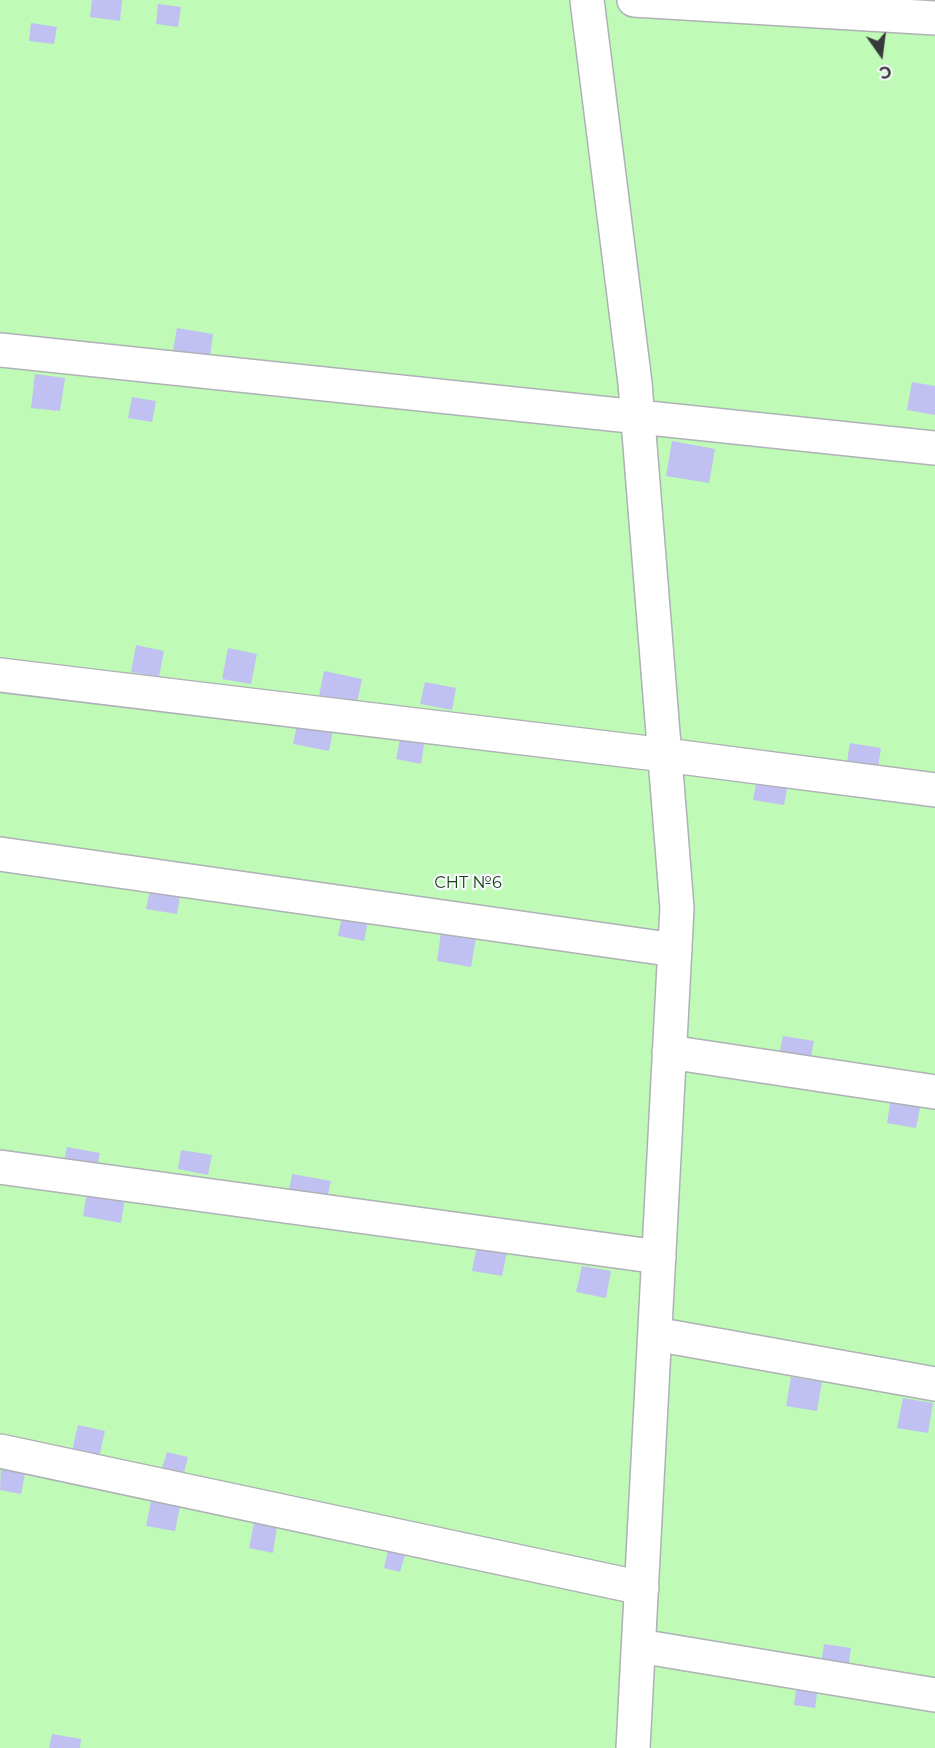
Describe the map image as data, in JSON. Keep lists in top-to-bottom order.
{
  "parks": ["СНТ №6"],
  "north": "bottom"
}
